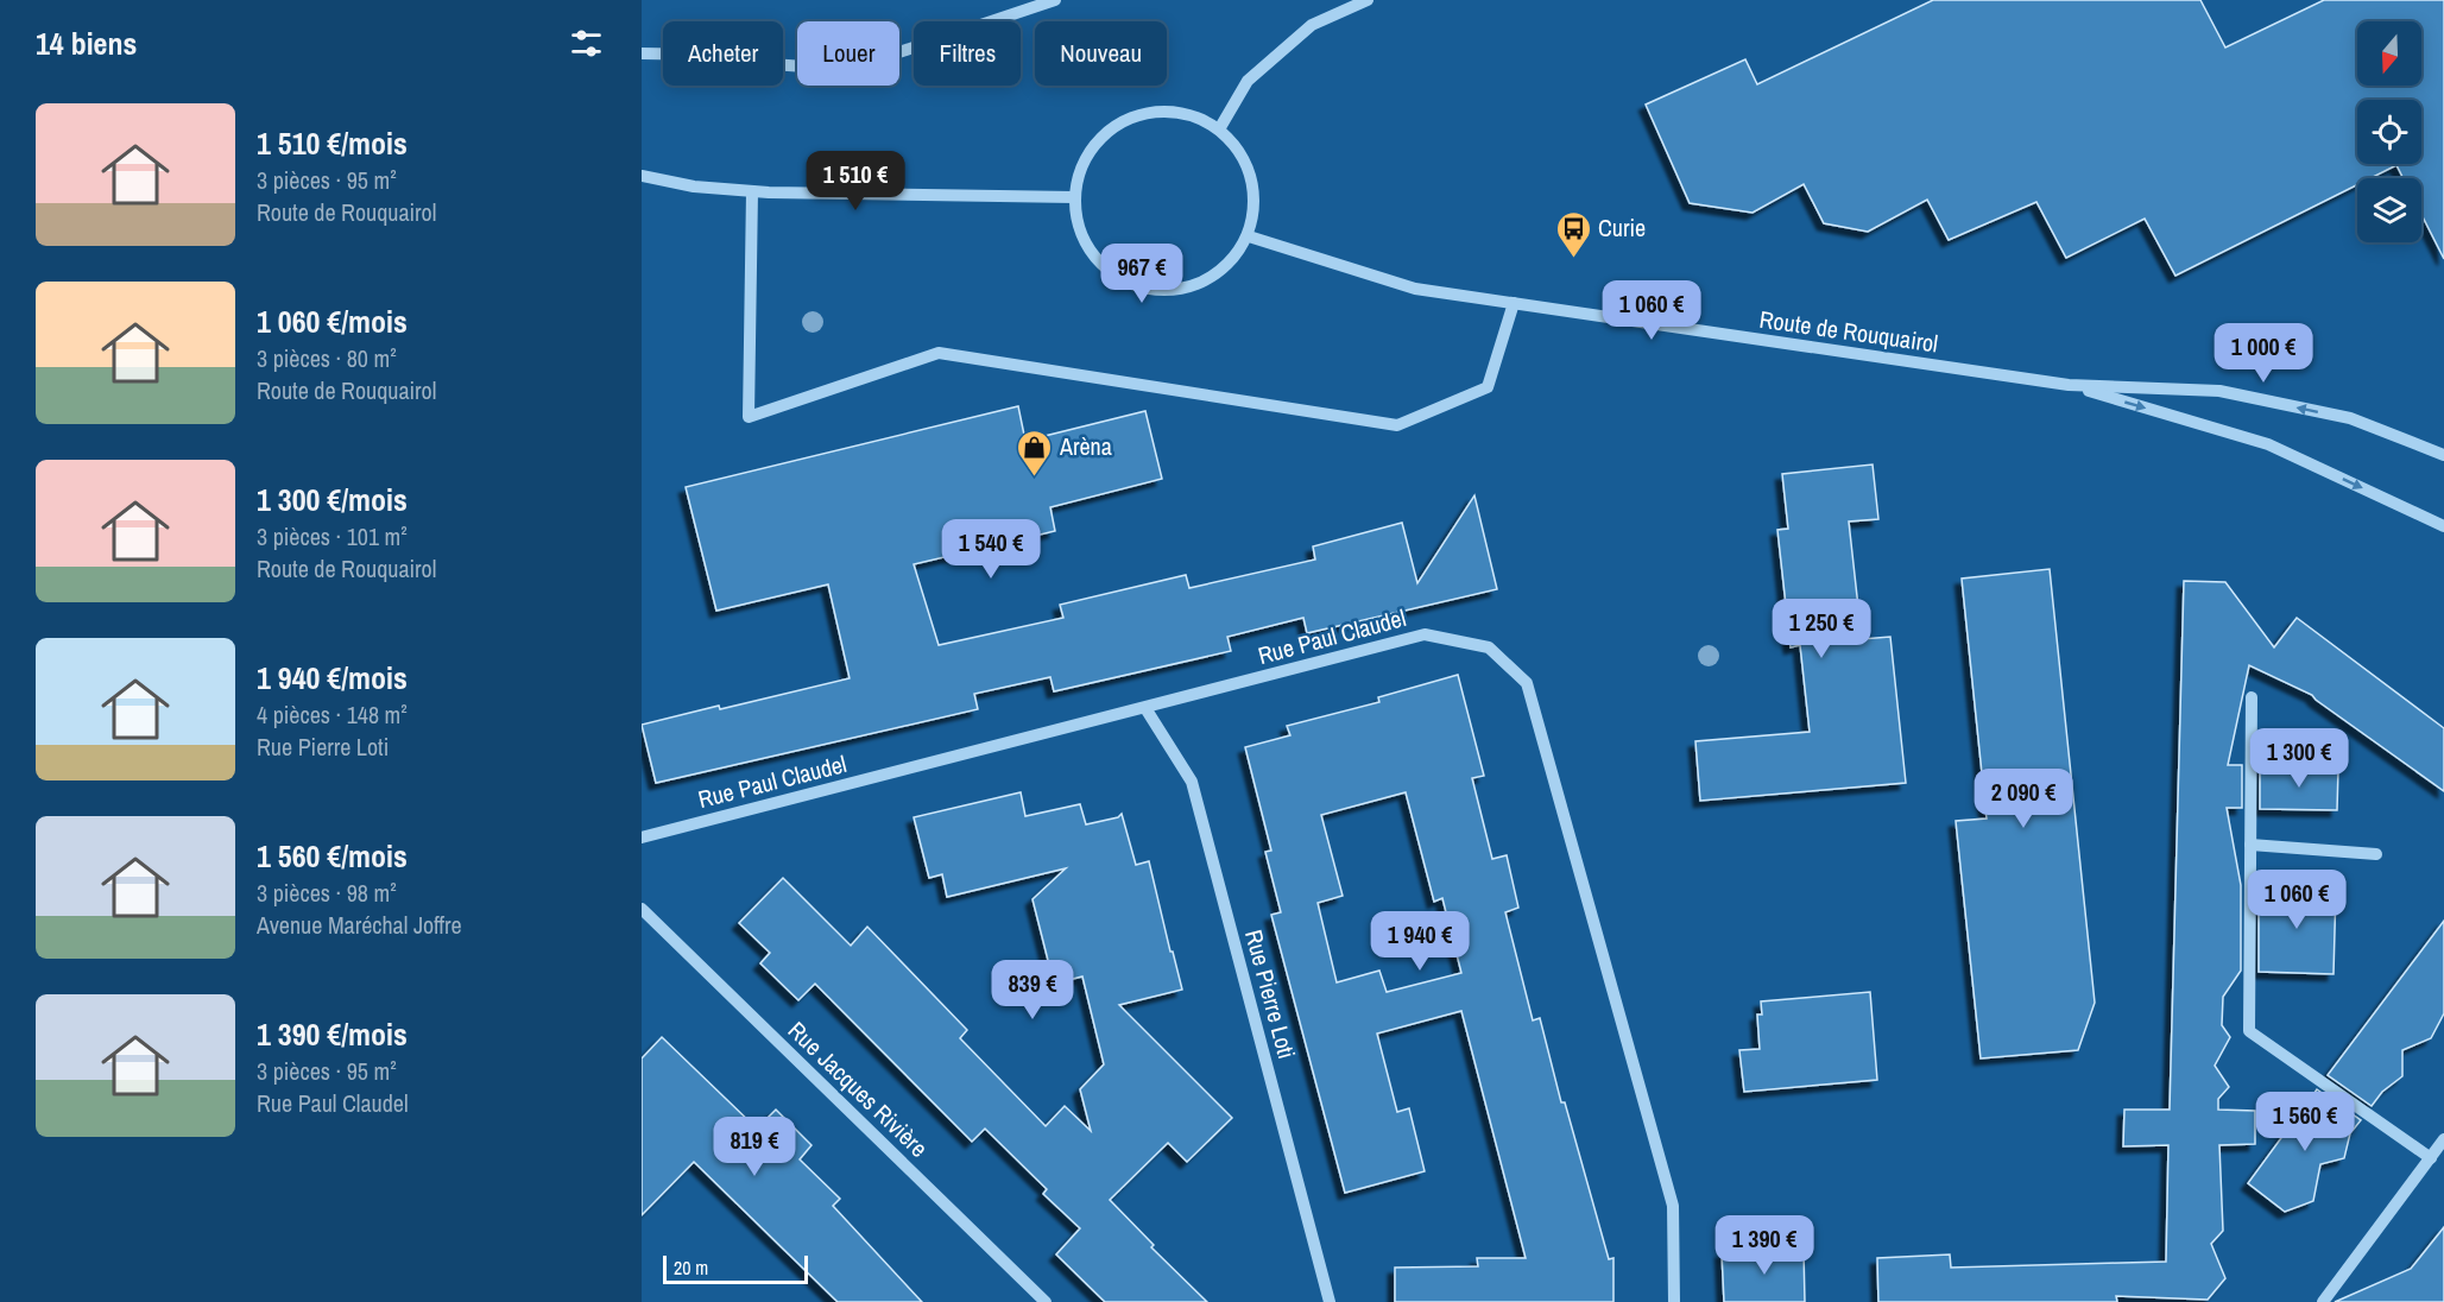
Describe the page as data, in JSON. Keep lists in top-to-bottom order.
{
  "streets": {
    "street": [
      "Route de Rouquairol",
      "Rue Paul Claudel",
      "Rue Pierre Loti",
      "Rue Jacques Rivière"
    ]
  },
  "crossings": [
    ["Rue Paul Claudel", "Rue Pierre Loti"]
  ],
  "places": {
    "bus stop": ["Curie"],
    "shop": ["Arèna"]
  },
  "scale_bar": "20 m",
  "north": "bottom",
  "page": {
    "heading": "14 biens",
    "chip": [
      "Acheter",
      "Louer",
      "Filtres",
      "Nouveau"
    ],
    "list": [
      {
        "name": "1 510 €/mois",
        "note": "3 pièces · 95 m² · Route de Rouquairol"
      },
      {
        "name": "1 060 €/mois",
        "note": "3 pièces · 80 m² · Route de Rouquairol"
      },
      {
        "name": "1 300 €/mois",
        "note": "3 pièces · 101 m² · Route de Rouquairol"
      },
      {
        "name": "1 940 €/mois",
        "note": "4 pièces · 148 m² · Rue Pierre Loti"
      },
      {
        "name": "1 560 €/mois",
        "note": "3 pièces · 98 m² · Avenue Maréchal Joffre"
      },
      {
        "name": "1 390 €/mois",
        "note": "3 pièces · 95 m² · Rue Paul Claudel"
      }
    ],
    "price": [
      "1 510 €",
      "967 €",
      "1 060 €",
      "1 000 €",
      "1 540 €",
      "1 250 €",
      "1 300 €",
      "2 090 €",
      "1 060 €",
      "1 940 €",
      "839 €",
      "1 560 €",
      "819 €",
      "1 390 €"
    ],
    "scale": "20 m"
  }
}
